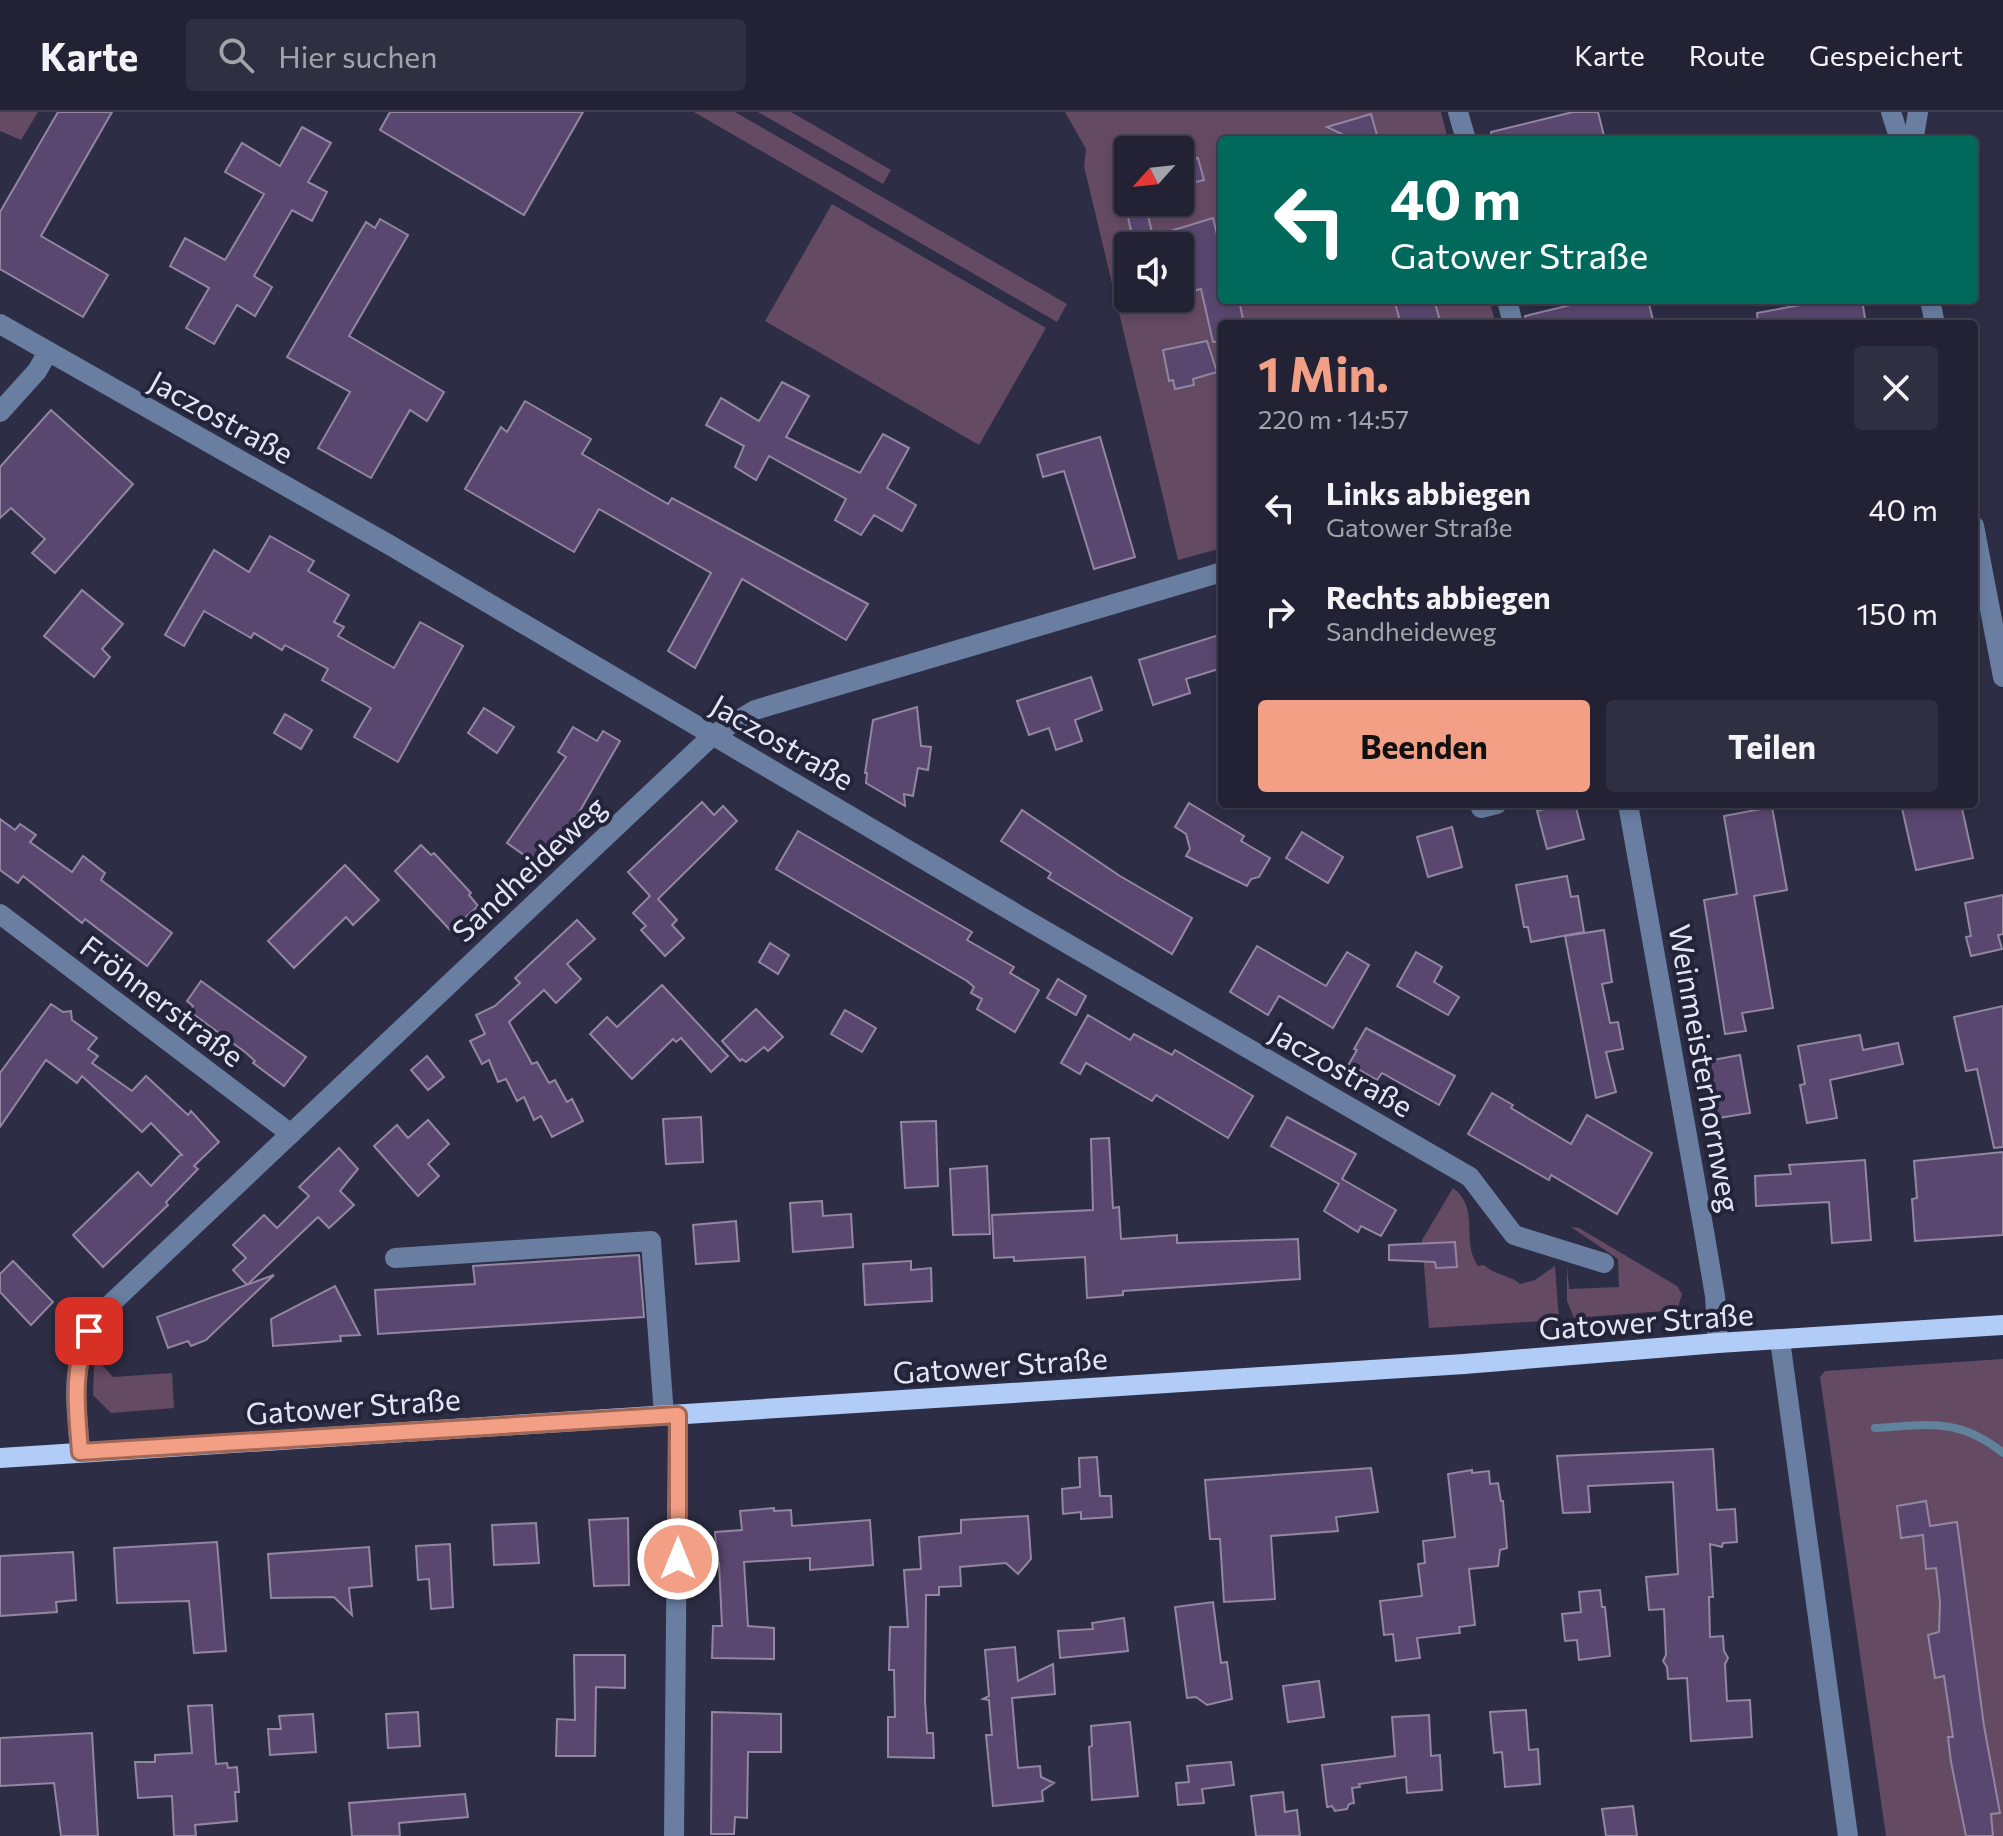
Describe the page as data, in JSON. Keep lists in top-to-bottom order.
{
  "streets": {
    "main road": ["Gatower Straße"],
    "street": [
      "Jaczostraße",
      "Sandheideweg",
      "Fröhnerstraße",
      "Weinmeisterhornweg"
    ]
  },
  "crossings": [
    ["Jaczostraße", "Sandheideweg"],
    ["Sandheideweg", "Fröhnerstraße"],
    ["Sandheideweg", "Gatower Straße"],
    ["Weinmeisterhornweg", "Gatower Straße"]
  ],
  "north": "bottom left",
  "page": {
    "header": "Karte",
    "search": "Hier suchen",
    "nav": ["Karte", "Route", "Gespeichert"],
    "turn": ["40 m", "Gatower Straße"],
    "heading": ["1 Min.", "220 m · 14:57"],
    "list": [
      {
        "name": "Links abbiegen",
        "note": "Gatower Straße",
        "value": "40 m"
      },
      {
        "name": "Rechts abbiegen",
        "note": "Sandheideweg",
        "value": "150 m"
      }
    ],
    "buttons": ["Beenden", "Teilen"]
  }
}
